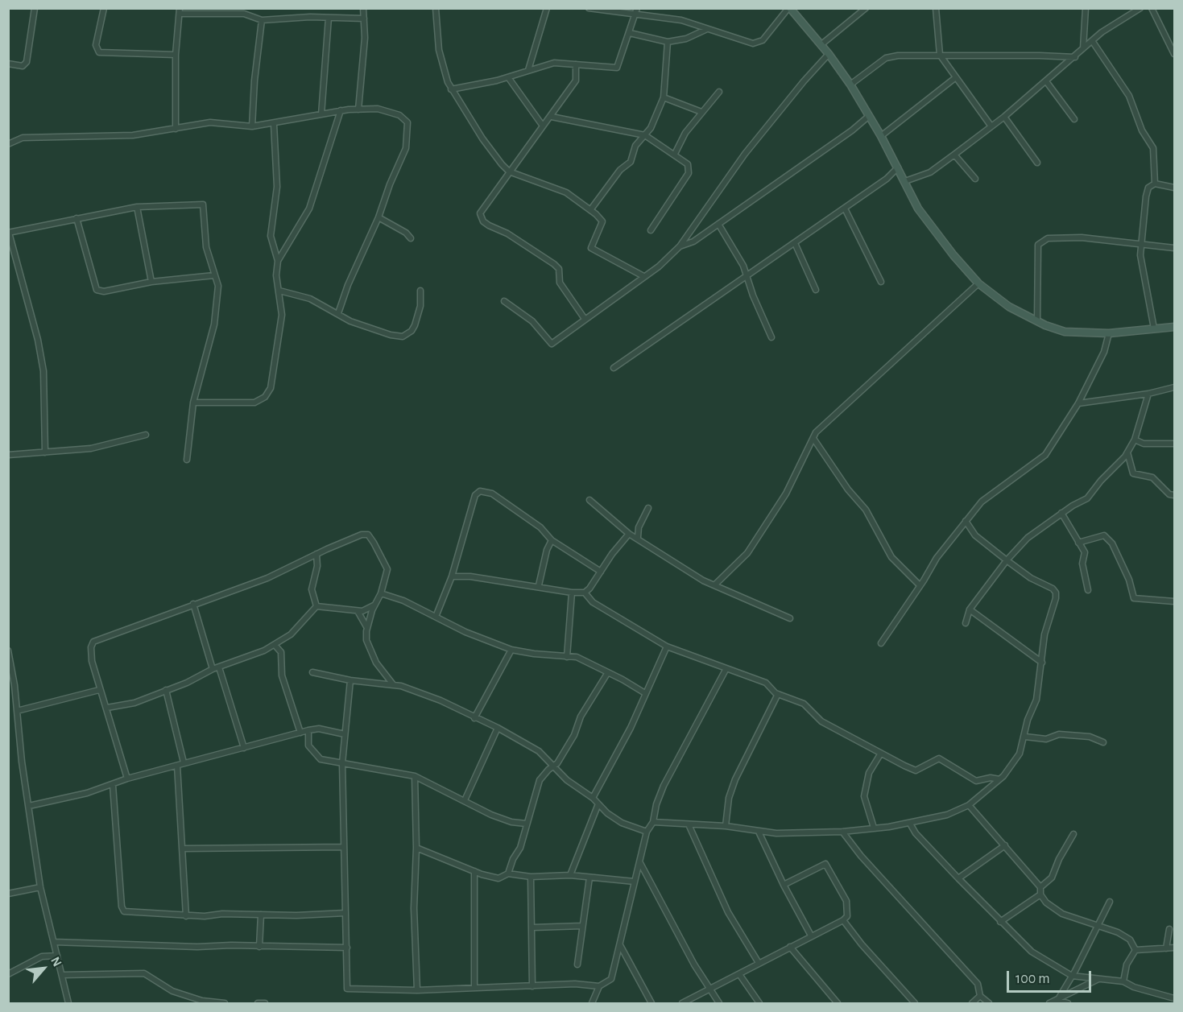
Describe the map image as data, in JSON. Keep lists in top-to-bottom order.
{
  "scale_bar": "100 m",
  "north": "top right"
}
